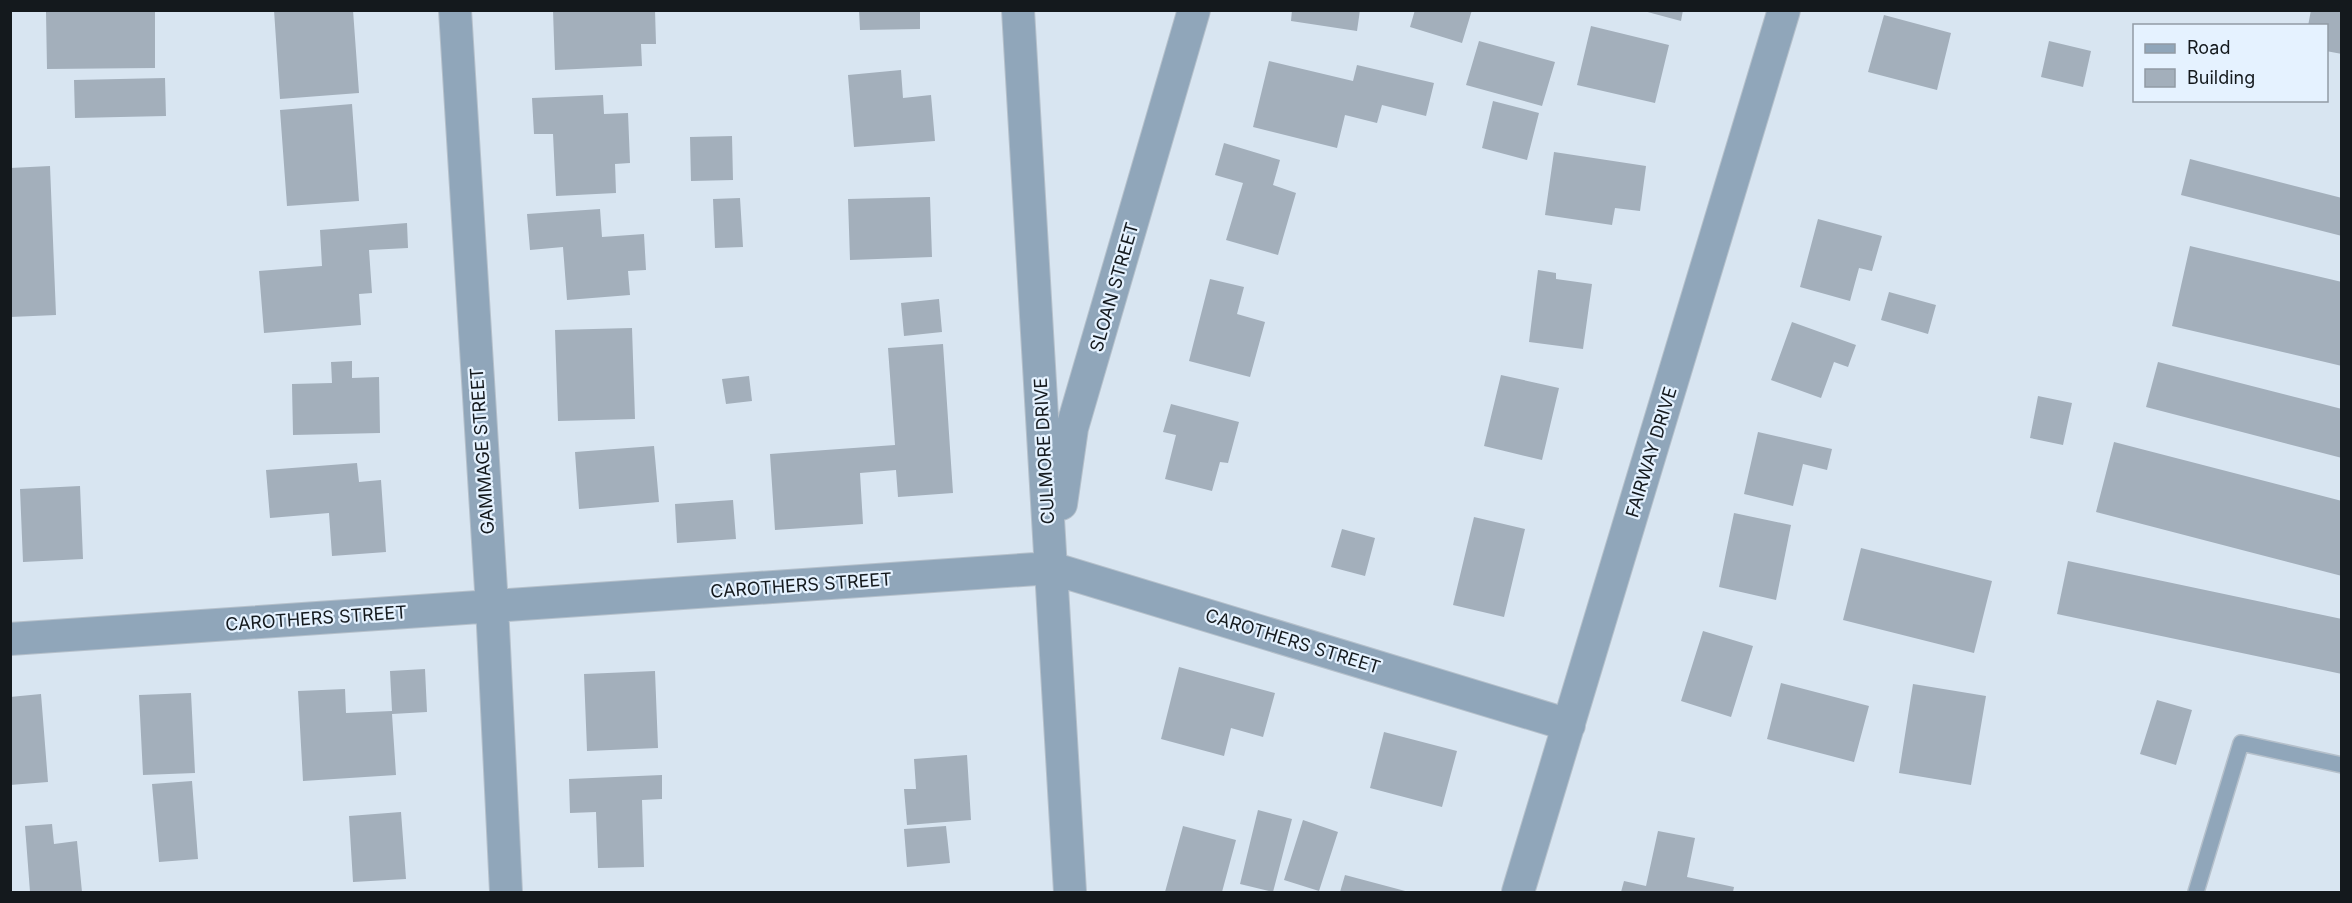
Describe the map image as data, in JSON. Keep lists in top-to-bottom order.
{
  "streets": {
    "street": [
      "SLOAN STREET",
      "GAMMAGE STREET",
      "CULMORE DRIVE",
      "FAIRWAY DRIVE",
      "CAROTHERS STREET"
    ]
  },
  "crossings": [
    ["SLOAN STREET", "CULMORE DRIVE"],
    ["SLOAN STREET", "CAROTHERS STREET"],
    ["GAMMAGE STREET", "CAROTHERS STREET"],
    ["CULMORE DRIVE", "CAROTHERS STREET"],
    ["FAIRWAY DRIVE", "CAROTHERS STREET"]
  ],
  "legend": ["Road", "Building"]
}
